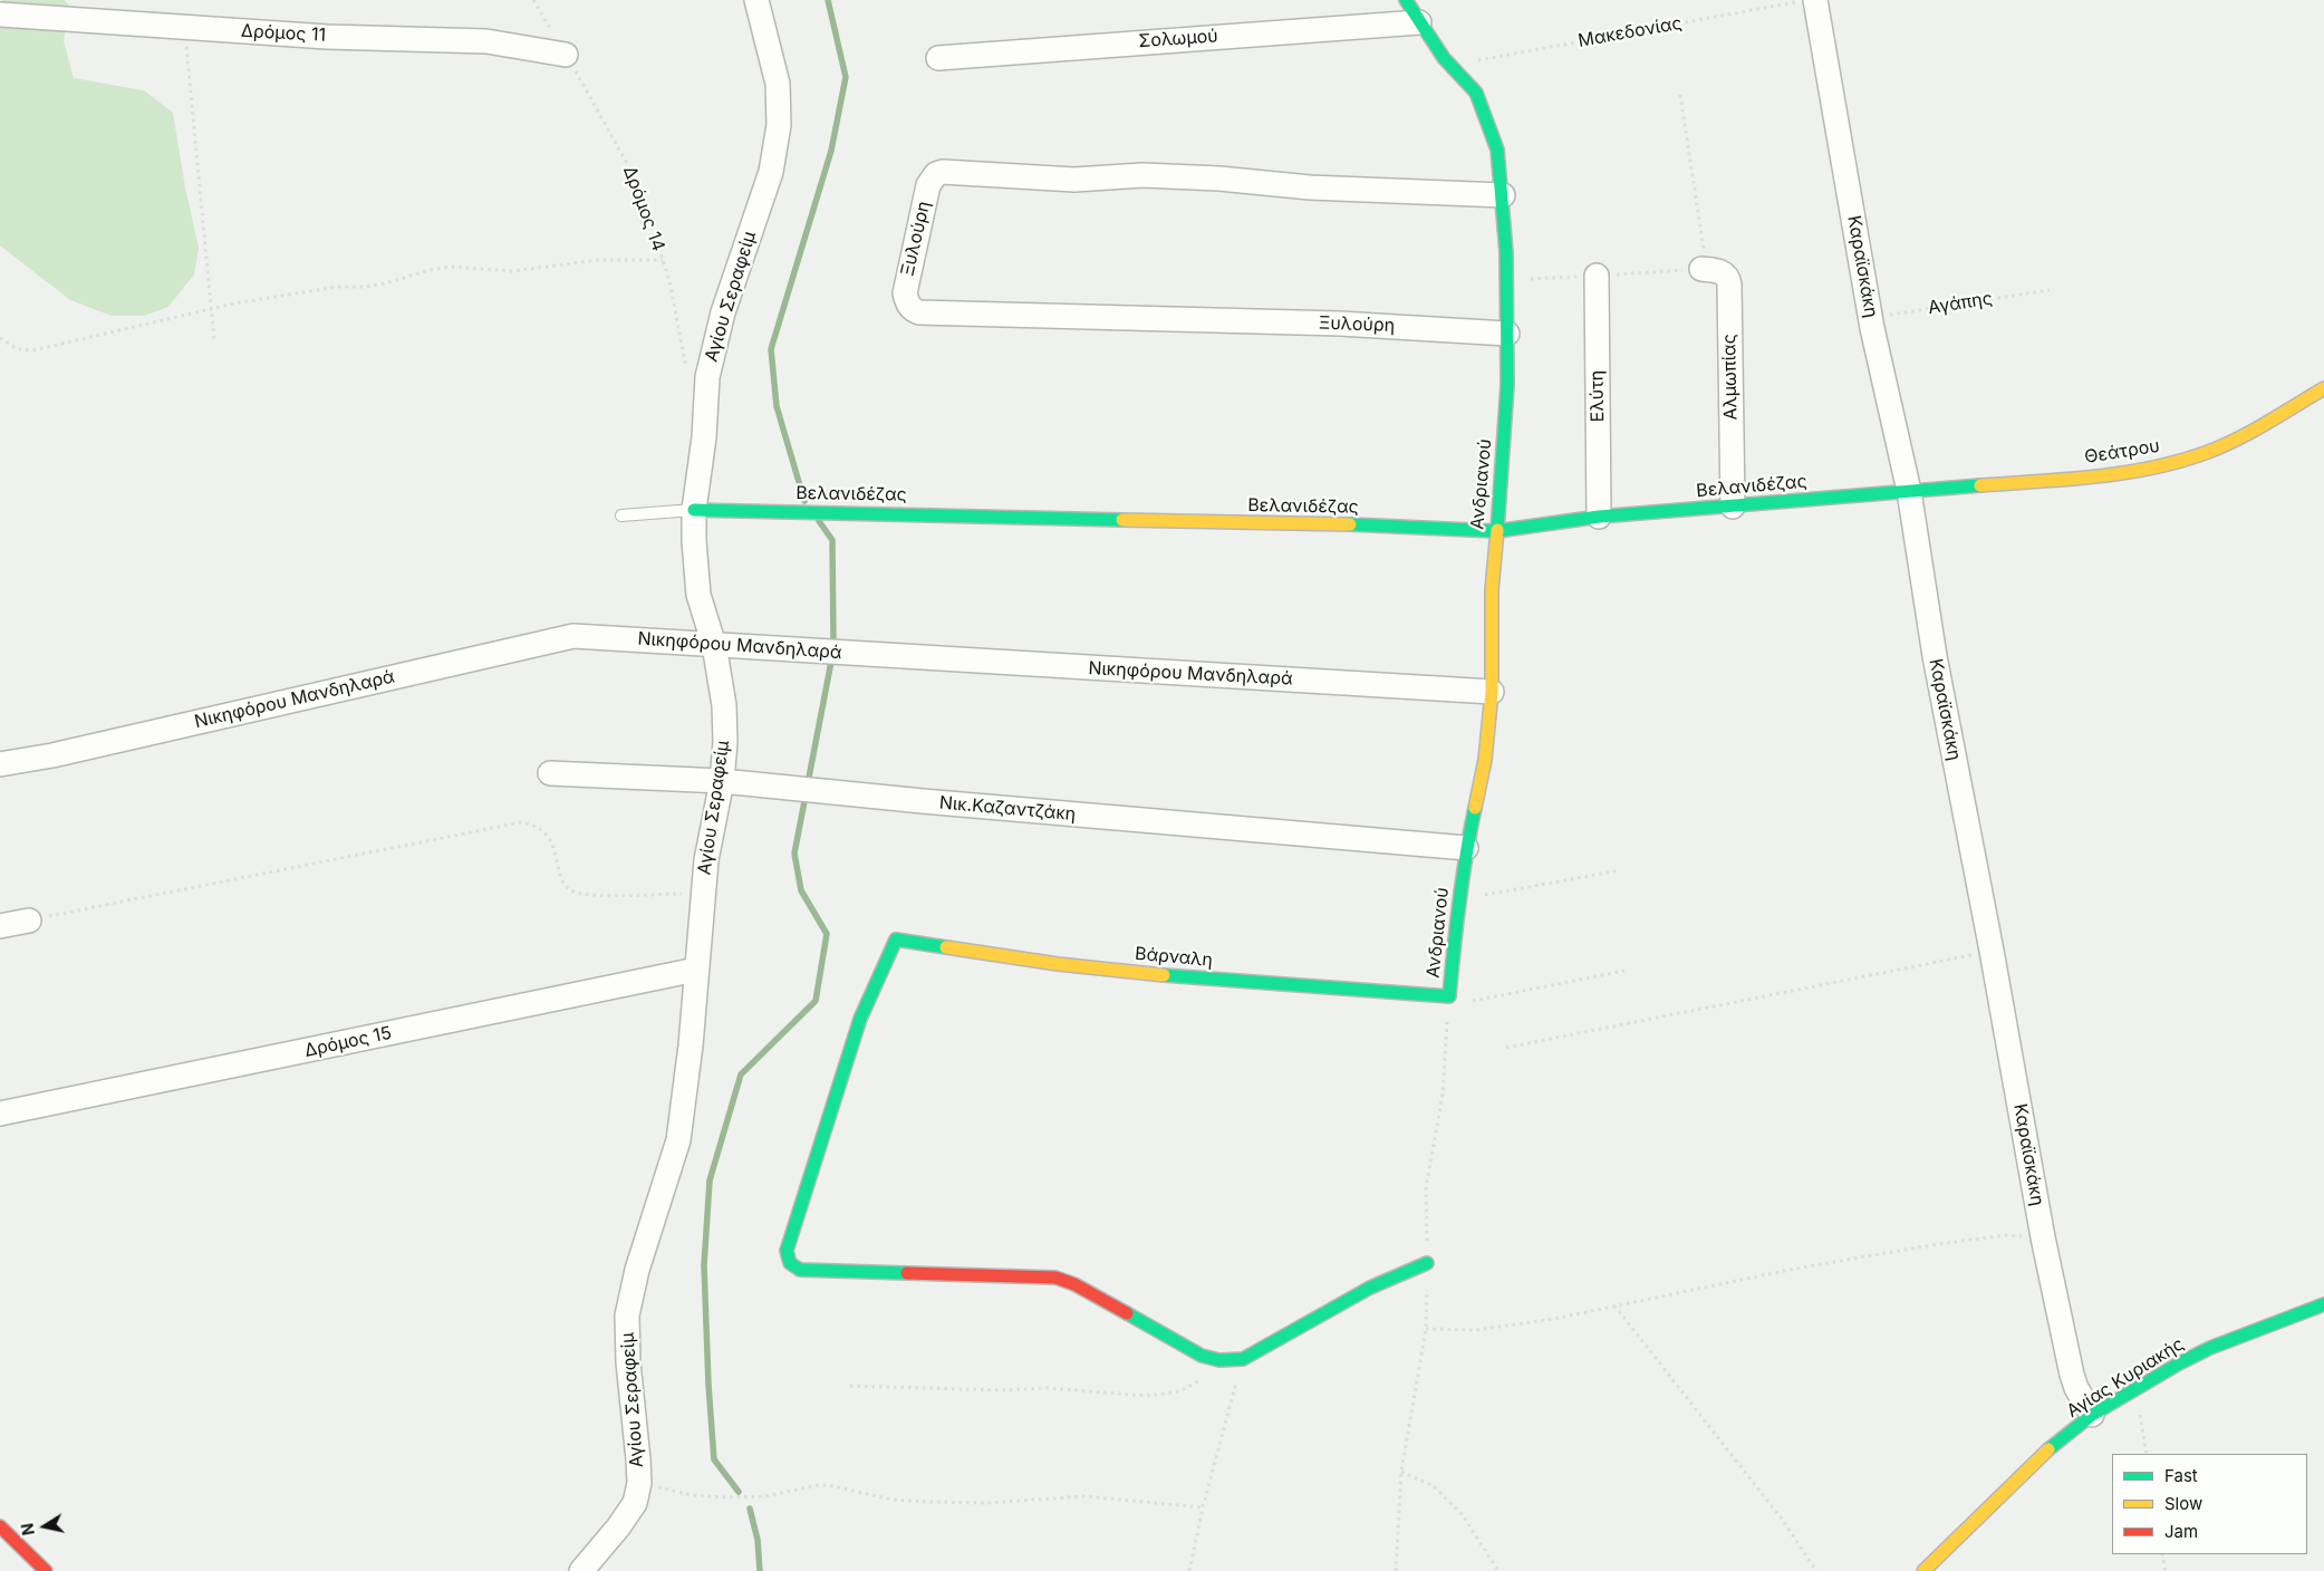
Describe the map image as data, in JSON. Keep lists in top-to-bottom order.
{
  "streets": {
    "street": [
      "Δρόμος 11",
      "Σολωμού",
      "Ξυλούρη",
      "Καραϊσκάκη",
      "Αγίου Σεραφείμ",
      "Αλμωπίας",
      "Ελύτη",
      "Θεάτρου",
      "Ανδριανού",
      "Βελανιδέζας",
      "Νικηφόρου Μανδηλαρά",
      "Νικ.Καζαντζάκη",
      "Βάρναλη",
      "Δρόμος 15",
      "Αγίας Κυριακής"
    ],
    "path": ["Μακεδονίας", "Δρόμος 14", "Αγάπης"]
  },
  "crossings": [
    ["Μακεδονίας", "Καραϊσκάκη"],
    ["Μακεδονίας", "Ανδριανού"],
    ["Δρόμος 11", "Δρόμος 14"],
    ["Σολωμού", "Ανδριανού"],
    ["Ξυλούρη", "Ανδριανού"],
    ["Καραϊσκάκη", "Αγάπης"],
    ["Καραϊσκάκη", "Θεάτρου"],
    ["Καραϊσκάκη", "Βελανιδέζας"],
    ["Καραϊσκάκη", "Αγίας Κυριακής"],
    ["Αγίου Σεραφείμ", "Βελανιδέζας"],
    ["Αγίου Σεραφείμ", "Νικηφόρου Μανδηλαρά"],
    ["Αγίου Σεραφείμ", "Νικ.Καζαντζάκη"],
    ["Αγίου Σεραφείμ", "Δρόμος 15"],
    ["Αλμωπίας", "Βελανιδέζας"],
    ["Ελύτη", "Βελανιδέζας"],
    ["Θεάτρου", "Βελανιδέζας"],
    ["Ανδριανού", "Βελανιδέζας"],
    ["Ανδριανού", "Νικηφόρου Μανδηλαρά"],
    ["Ανδριανού", "Νικ.Καζαντζάκη"],
    ["Ανδριανού", "Βάρναλη"]
  ],
  "legend": ["Fast", "Slow", "Jam"],
  "north": "left"
}
